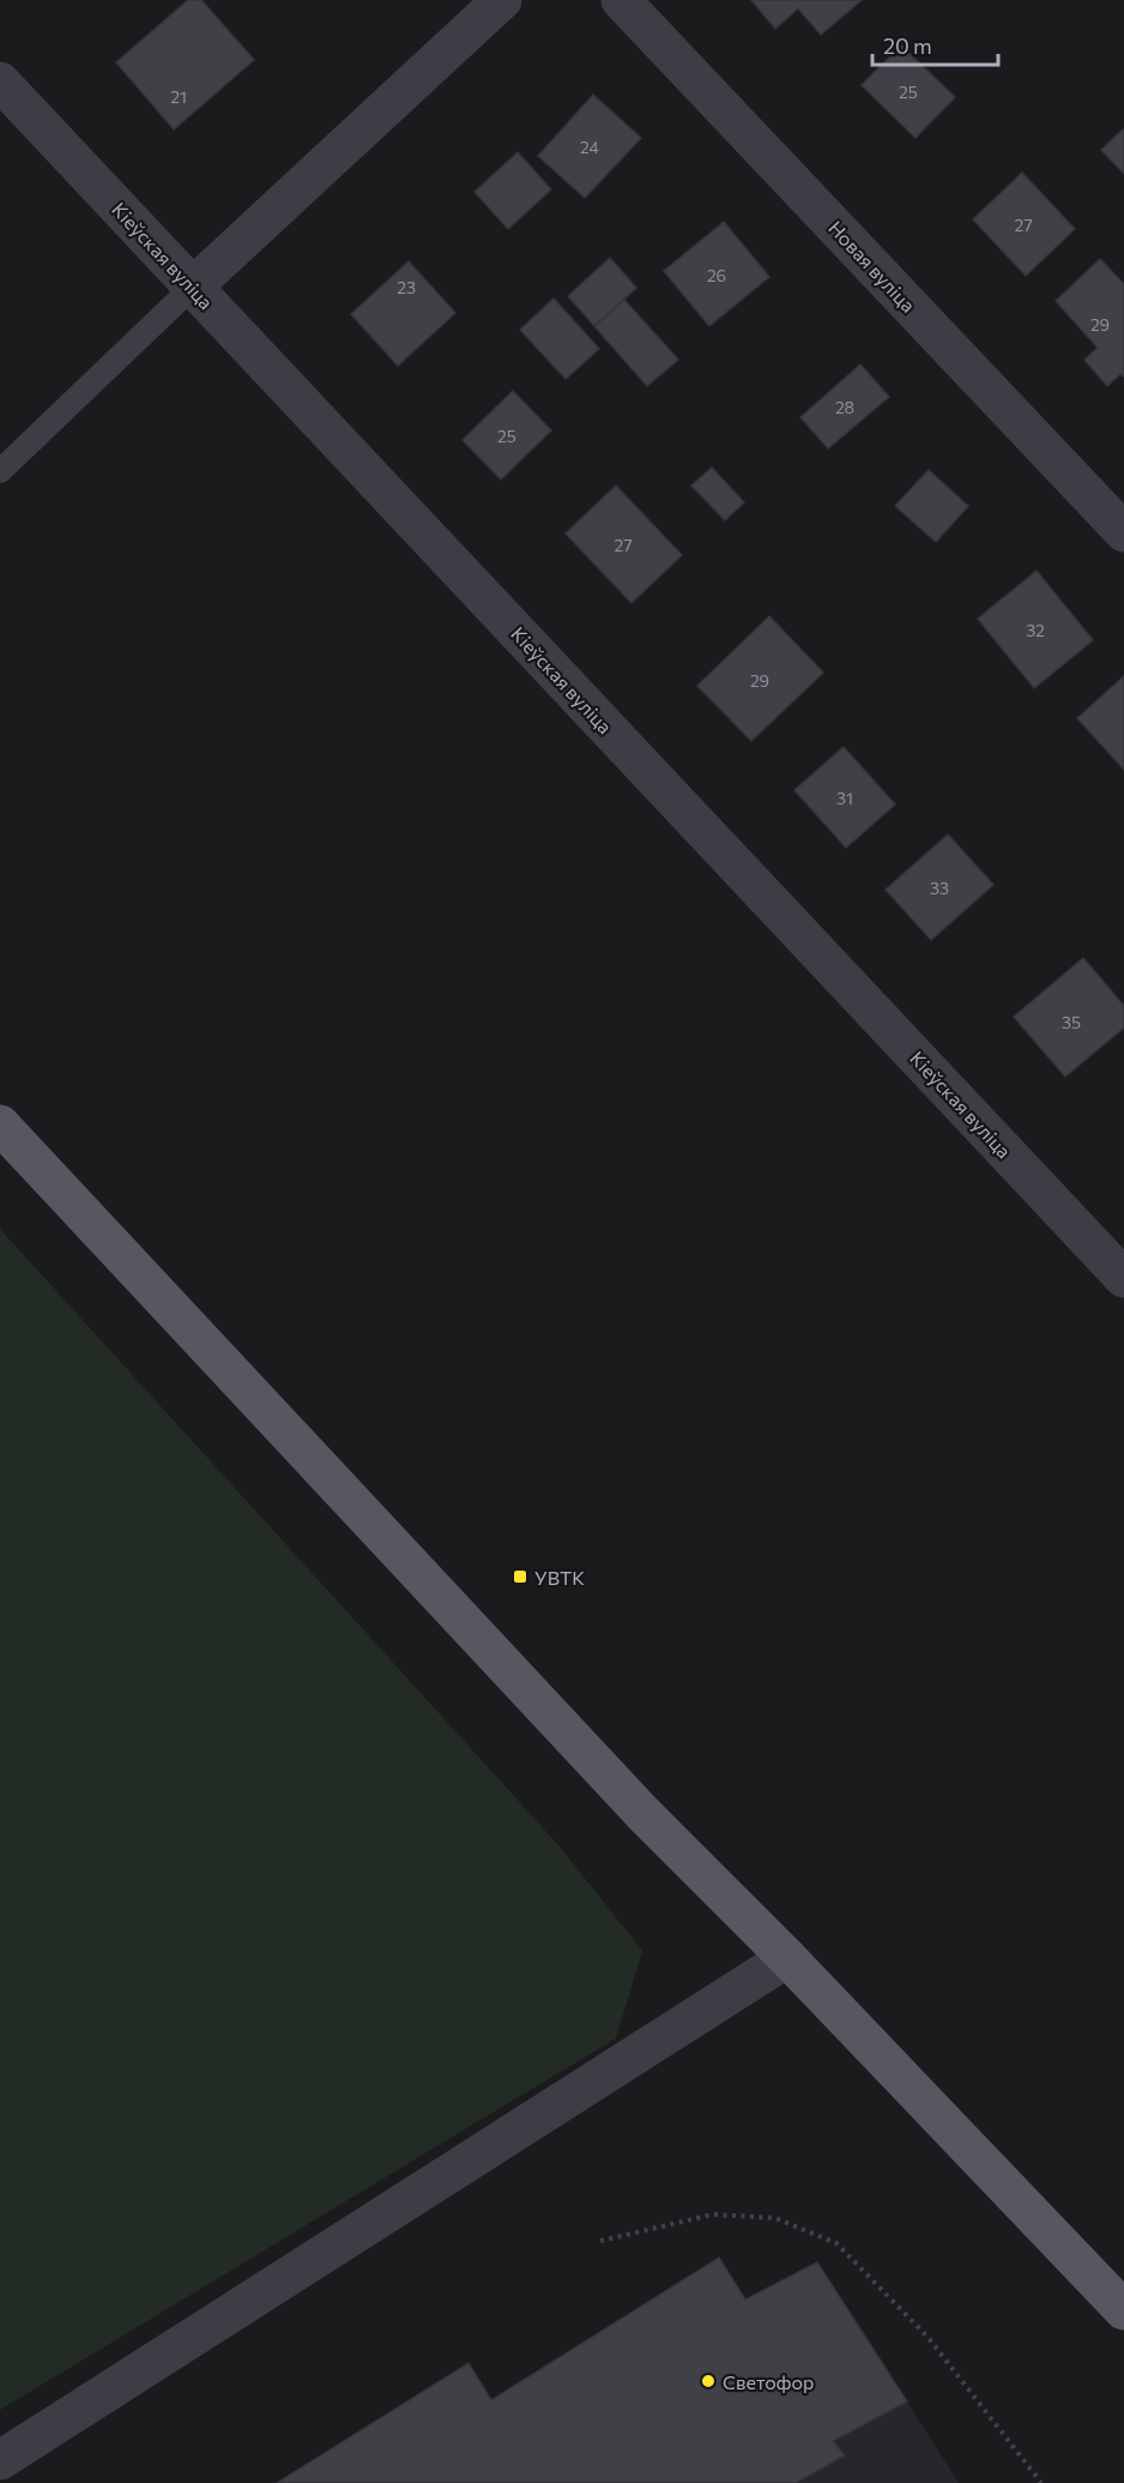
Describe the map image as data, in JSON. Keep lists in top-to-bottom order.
{
  "streets": {
    "street": ["Кіеўская вуліца", "Новая вуліца"]
  },
  "places": {
    "transit": ["УВТК"],
    "other": ["Светофор"]
  },
  "house_numbers": [
    "25",
    "21",
    "24",
    "27",
    "26",
    "23",
    "29",
    "28",
    "25",
    "27",
    "32",
    "29",
    "31",
    "33",
    "35"
  ],
  "scale_bar": "20 m"
}
